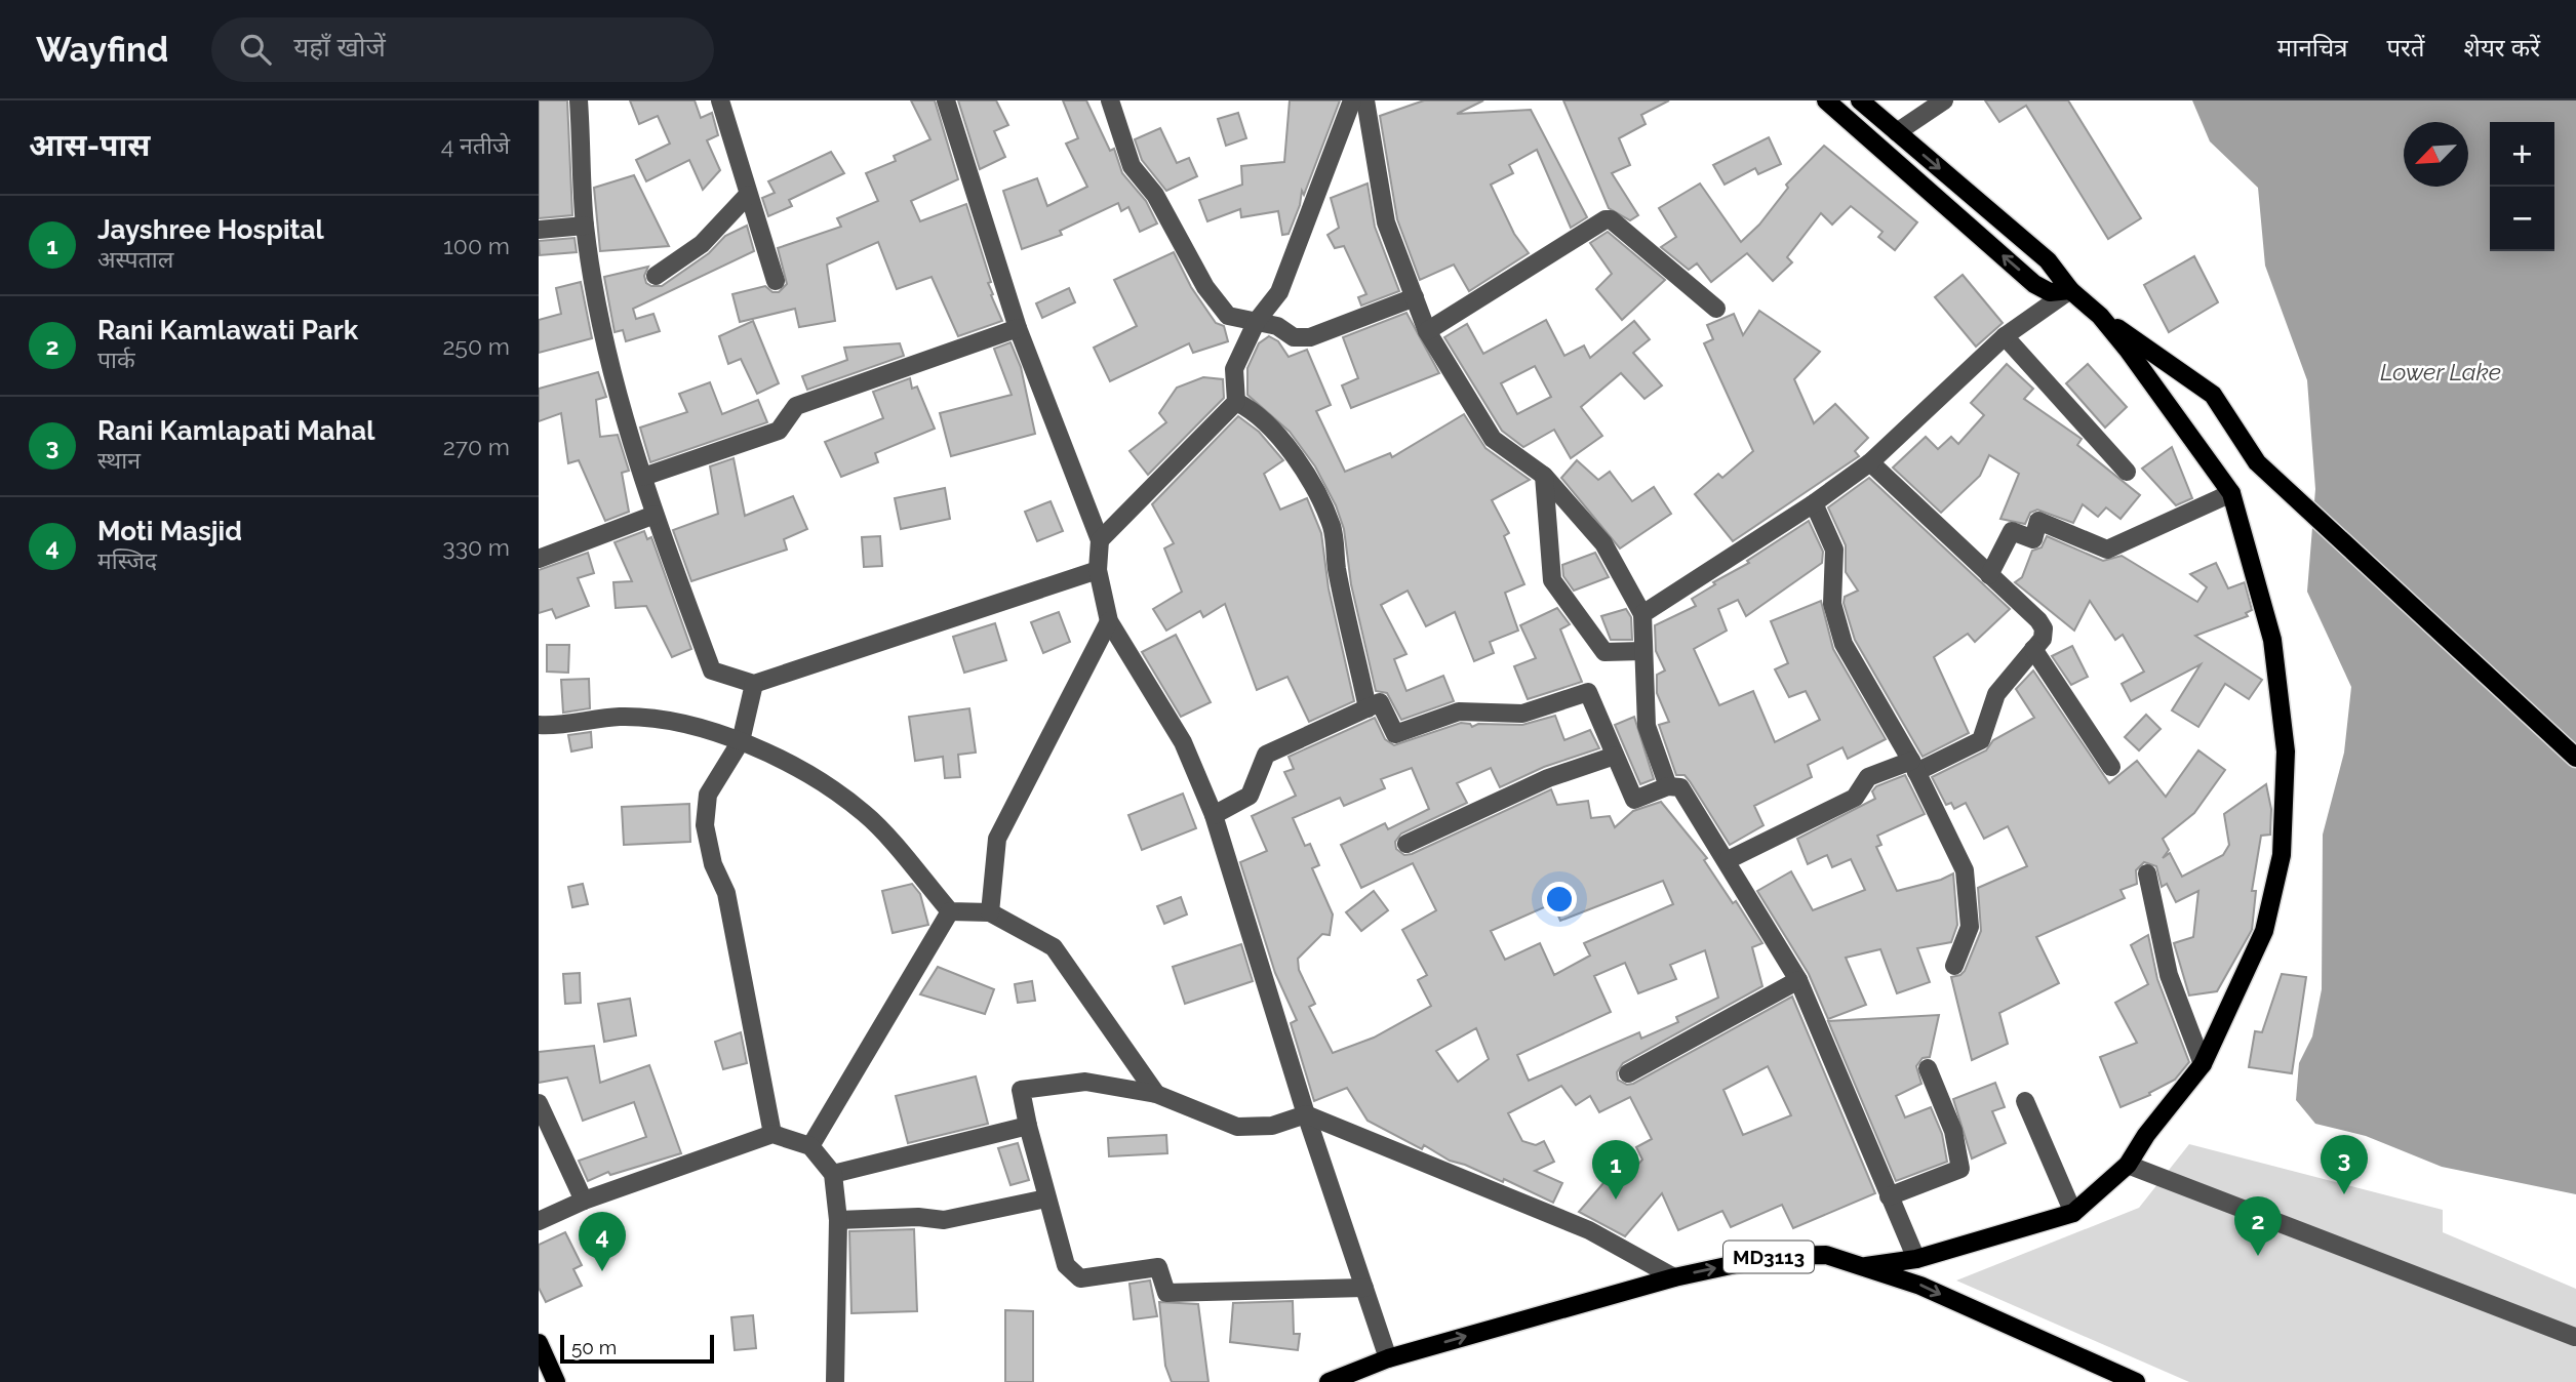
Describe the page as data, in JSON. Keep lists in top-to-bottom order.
{
  "streets": {
    "main road": ["MD3113"]
  },
  "water": ["Lower Lake"],
  "scale_bar": "50 m",
  "north": "bottom left",
  "page": {
    "header": "Wayfind",
    "search": "यहाँ खोजें",
    "nav": ["मानचित्र", "परतें", "शेयर करें"],
    "heading": ["आस-पास", "4 नतीजे"],
    "map_buttons": ["+", "−"],
    "list": [
      {
        "mark": "1",
        "name": "Jayshree Hospital",
        "note": "अस्पताल",
        "value": "100 m"
      },
      {
        "mark": "2",
        "name": "Rani Kamlawati Park",
        "note": "पार्क",
        "value": "250 m"
      },
      {
        "mark": "3",
        "name": "Rani Kamlapati Mahal",
        "note": "स्थान",
        "value": "270 m"
      },
      {
        "mark": "4",
        "name": "Moti Masjid",
        "note": "मस्जिद",
        "value": "330 m"
      }
    ],
    "pins": [
      "3",
      "1",
      "2",
      "4"
    ],
    "scale": "50 m"
  }
}
